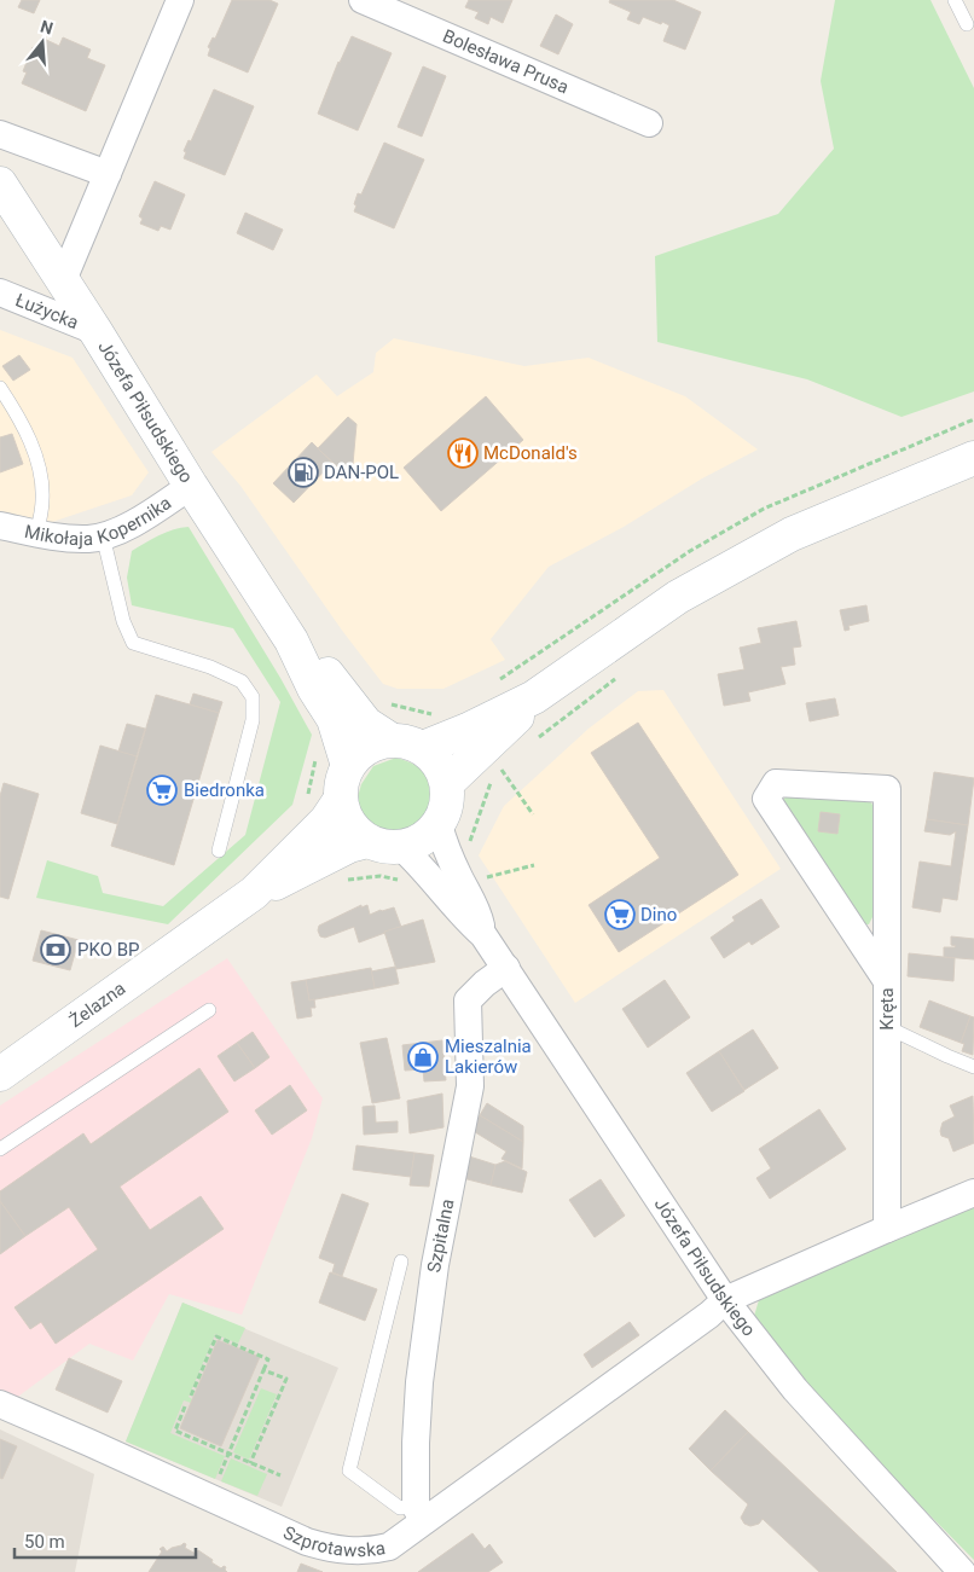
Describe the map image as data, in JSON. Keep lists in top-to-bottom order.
{
  "streets": {
    "street": [
      "Bolesława Prusa",
      "Łużycka",
      "Józefa Piłsudskiego",
      "Mikołaja Kopernika",
      "Żelazna",
      "Kręta",
      "Szpitalna",
      "Szprotawska"
    ]
  },
  "crossings": [
    ["Łużycka", "Józefa Piłsudskiego"],
    ["Józefa Piłsudskiego", "Mikołaja Kopernika"],
    ["Józefa Piłsudskiego", "Szpitalna"],
    ["Józefa Piłsudskiego", "Szprotawska"],
    ["Szpitalna", "Szprotawska"]
  ],
  "places": {
    "restaurant": ["McDonald's"],
    "fuel station": ["DAN-POL"],
    "supermarket": ["Biedronka", "Dino"],
    "bank": ["PKO BP"],
    "shop": ["Mieszalnia Lakierów"]
  },
  "scale_bar": "50 m",
  "north": "top"
}
